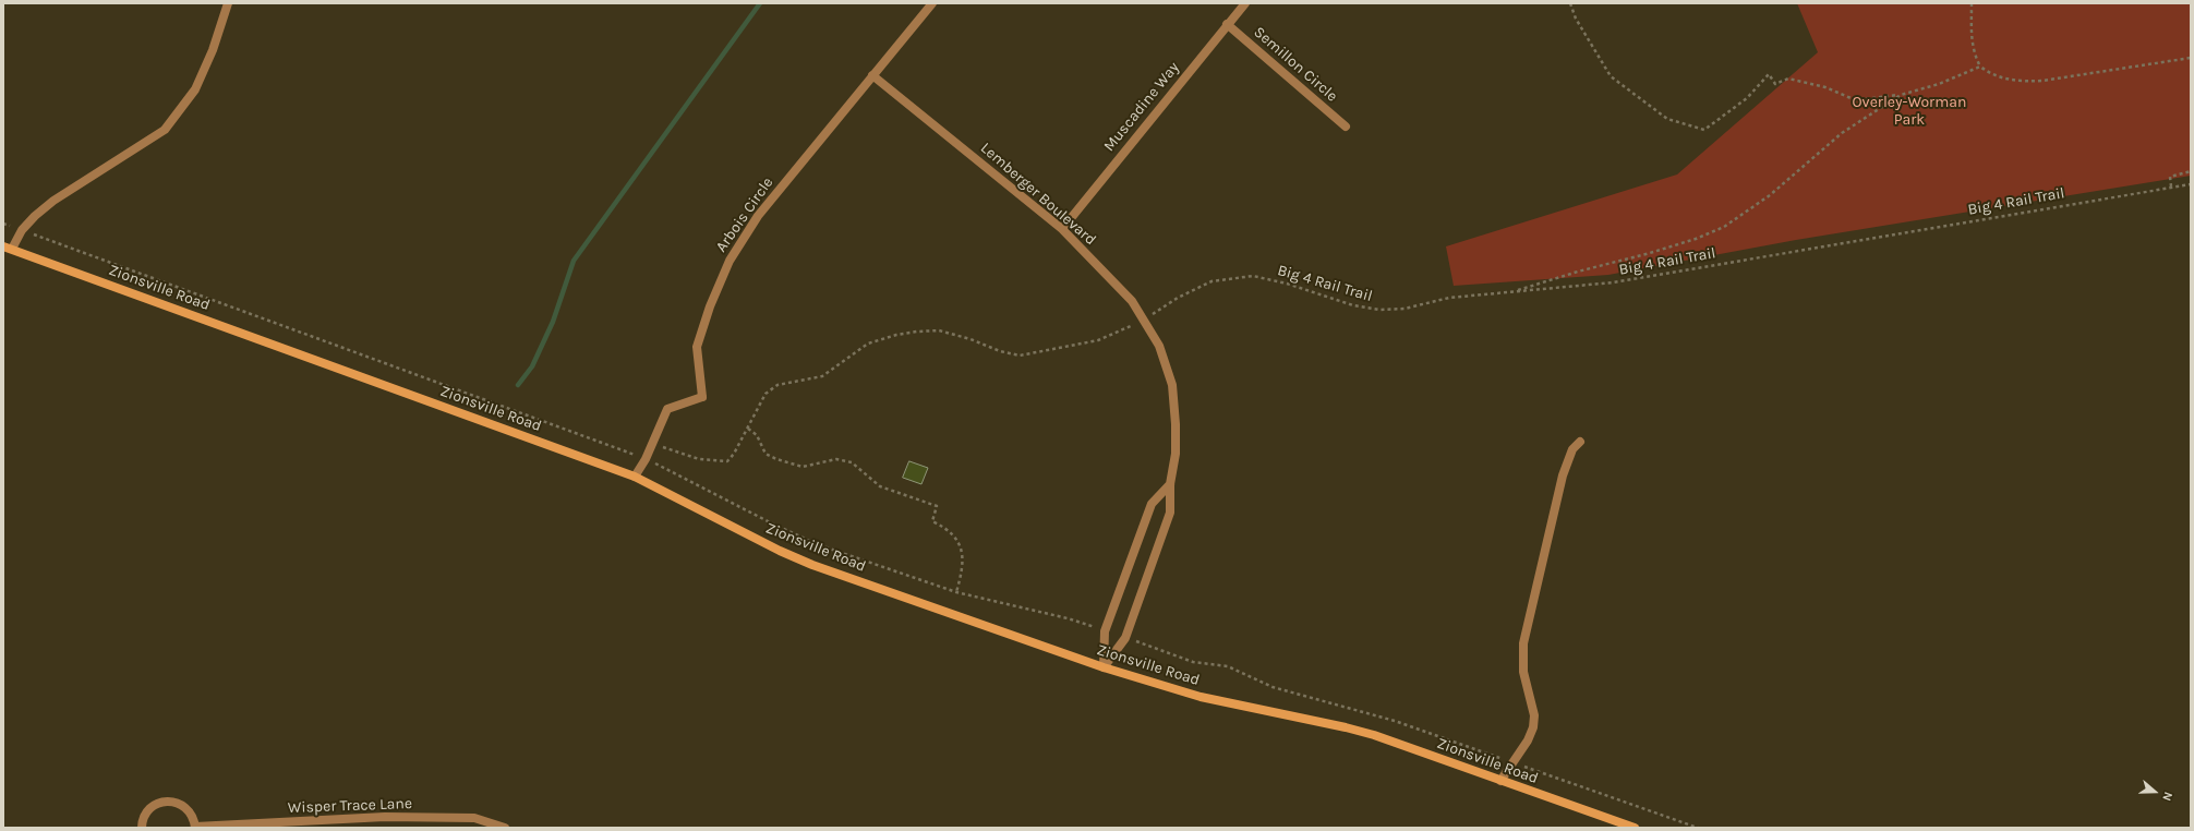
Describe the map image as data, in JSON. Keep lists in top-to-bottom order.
{
  "streets": {
    "main road": ["Zionsville Road"],
    "street": [
      "Semillon Circle",
      "Muscadine Way",
      "Lemberger Boulevard",
      "Arbois Circle",
      "Wisper Trace Lane"
    ],
    "path": ["Big 4 Rail Trail"]
  },
  "crossings": [
    ["Semillon Circle", "Muscadine Way"],
    ["Muscadine Way", "Lemberger Boulevard"],
    ["Lemberger Boulevard", "Arbois Circle"],
    ["Lemberger Boulevard", "Zionsville Road"]
  ],
  "parks": ["Overley-Worman Park"],
  "north": "right"
}
